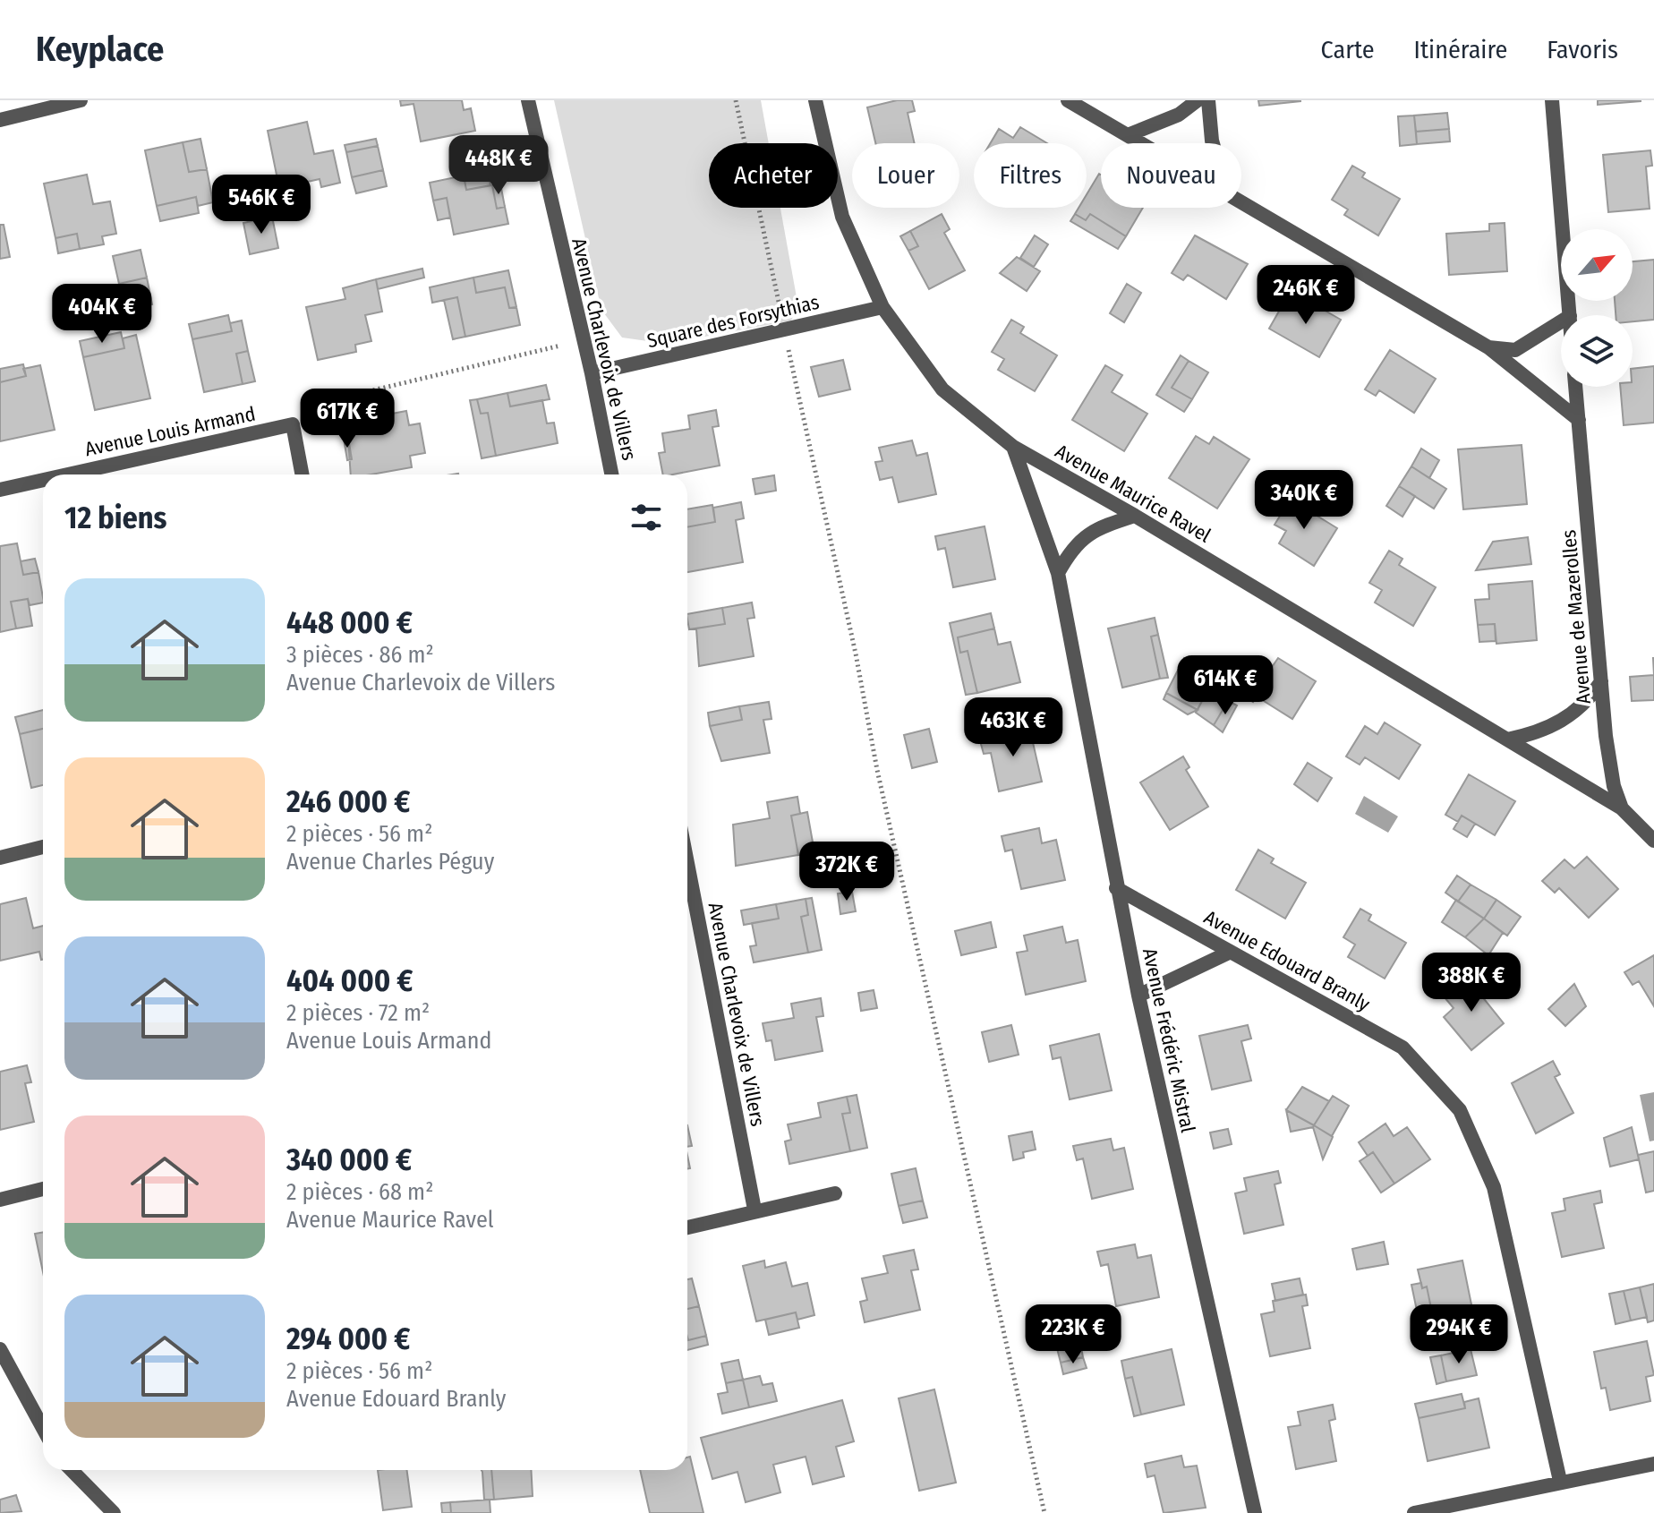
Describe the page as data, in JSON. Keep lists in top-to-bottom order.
{
  "streets": {
    "street": [
      "Square des Forsythias",
      "Avenue Charlevoix de Villers",
      "Avenue Louis Armand",
      "Avenue Maurice Ravel",
      "Avenue de Mazerolles",
      "Avenue Edouard Branly",
      "Avenue Frédéric Mistral"
    ]
  },
  "crossings": [
    ["Square des Forsythias", "Avenue Charlevoix de Villers"],
    ["Square des Forsythias", "Avenue Maurice Ravel"],
    ["Avenue Maurice Ravel", "Avenue de Mazerolles"],
    ["Avenue Maurice Ravel", "Avenue Frédéric Mistral"],
    ["Avenue Edouard Branly", "Avenue Frédéric Mistral"]
  ],
  "north": "top right",
  "page": {
    "header": "Keyplace",
    "nav": ["Carte", "Itinéraire", "Favoris"],
    "price": [
      "448K €",
      "546K €",
      "246K €",
      "404K €",
      "617K €",
      "340K €",
      "614K €",
      "463K €",
      "372K €",
      "388K €",
      "223K €",
      "294K €"
    ],
    "chip": [
      "Acheter",
      "Louer",
      "Filtres",
      "Nouveau"
    ],
    "heading": "12 biens",
    "list": [
      {
        "name": "448 000 €",
        "note": "3 pièces · 86 m² · Avenue Charlevoix de Villers"
      },
      {
        "name": "246 000 €",
        "note": "2 pièces · 56 m² · Avenue Charles Péguy"
      },
      {
        "name": "404 000 €",
        "note": "2 pièces · 72 m² · Avenue Louis Armand"
      },
      {
        "name": "340 000 €",
        "note": "2 pièces · 68 m² · Avenue Maurice Ravel"
      },
      {
        "name": "294 000 €",
        "note": "2 pièces · 56 m² · Avenue Edouard Branly"
      }
    ]
  }
}
